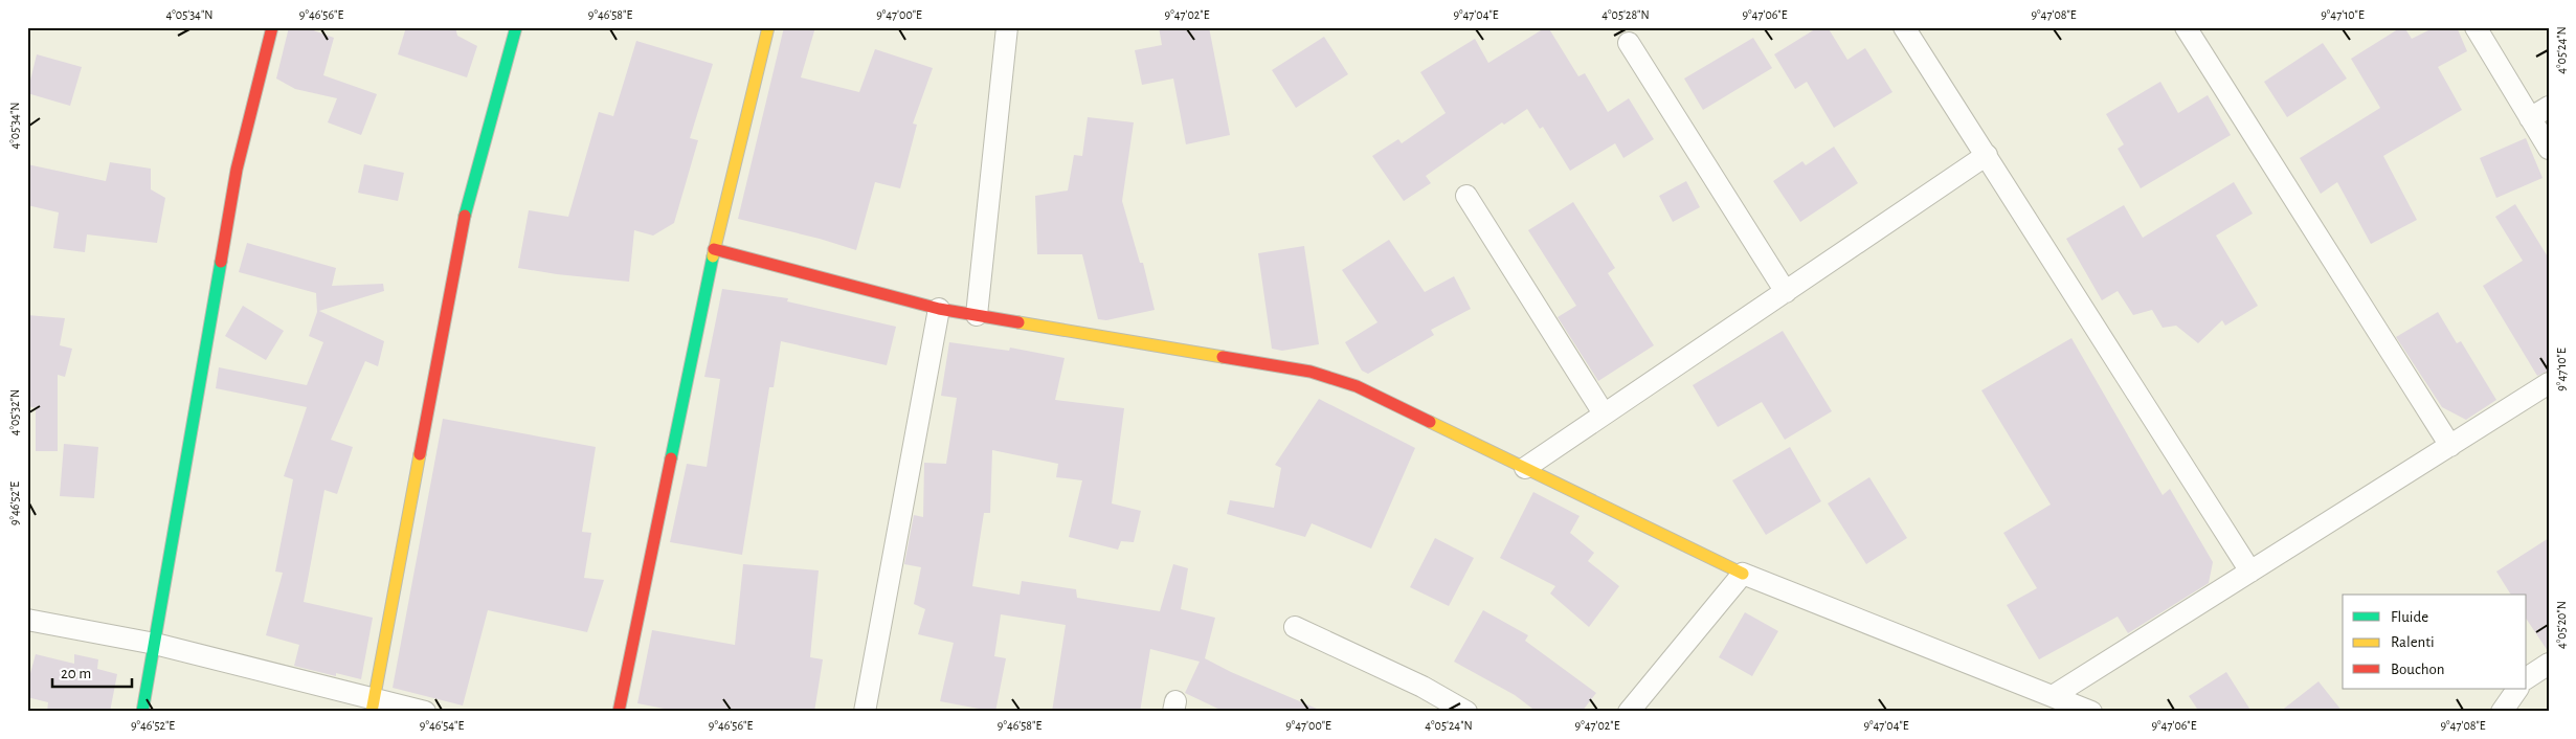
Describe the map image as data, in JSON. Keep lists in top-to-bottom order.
{
  "legend": ["Fluide", "Ralenti", "Bouchon"],
  "scale_bar": "20 m",
  "coordinates": [
    "4°05'34\"N",
    "9°46'56\"E",
    "9°46'58\"E",
    "9°47'00\"E",
    "9°47'02\"E",
    "9°47'04\"E",
    "4°05'28\"N",
    "9°47'06\"E",
    "9°47'08\"E",
    "9°47'10\"E",
    "4°05'24\"N",
    "4°05'32\"N",
    "9°46'52\"E",
    "4°05'20\"N",
    "9°46'54\"E"
  ]
}
